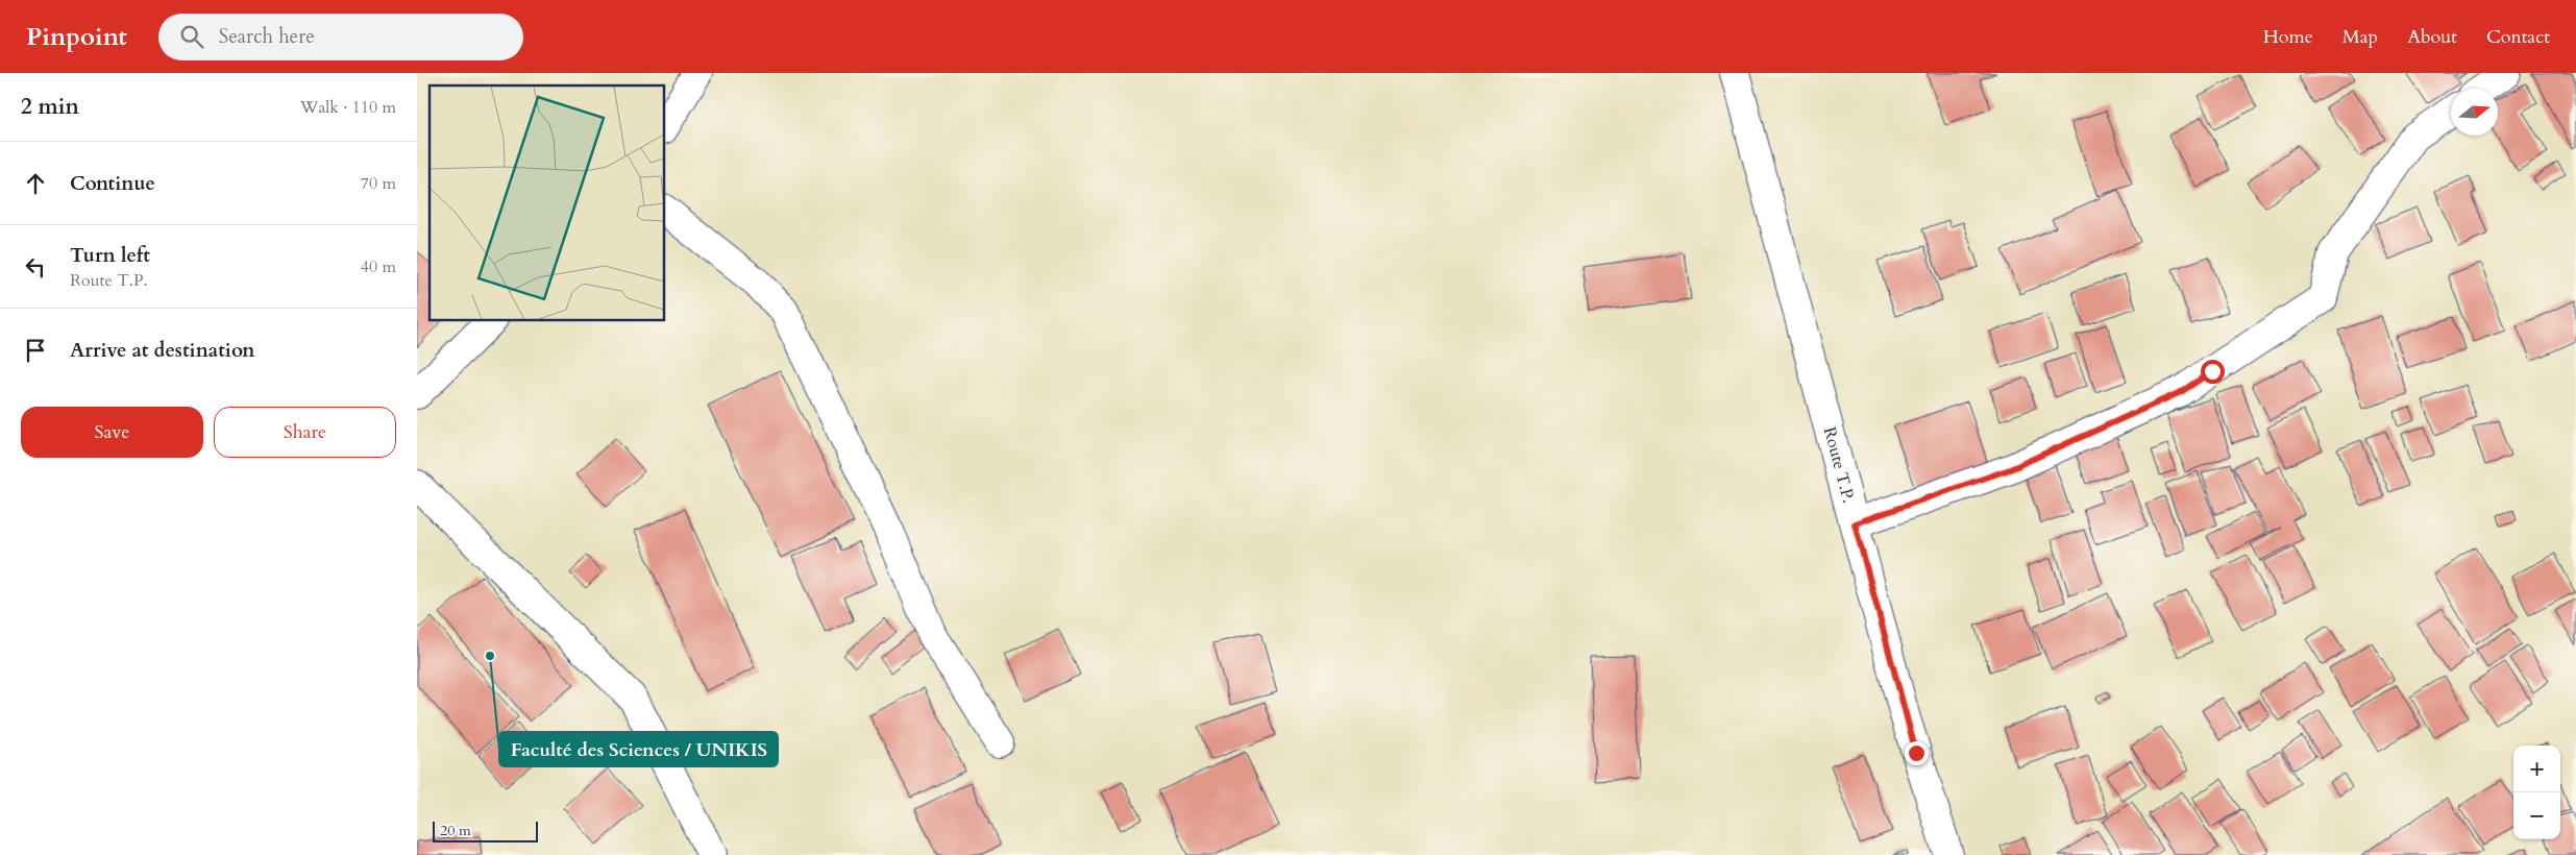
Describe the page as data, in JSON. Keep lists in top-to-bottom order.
{
  "streets": {
    "street": ["Route T.P."]
  },
  "places": ["Faculté des Sciences / UNIKIS"],
  "scale_bar": "20 m",
  "north": "right",
  "page": {
    "header": "Pinpoint",
    "search": "Search here",
    "nav": [
      "Home",
      "Map",
      "About",
      "Contact"
    ],
    "heading": ["2 min", "Walk · 110 m"],
    "list": [
      ["Continue", "70 m"],
      ["Turn left", "Route T.P.", "40 m"],
      "Arrive at destination"
    ],
    "buttons": ["Save", "Share"],
    "map_buttons": ["+", "−"],
    "scale": "20 m"
  }
}
